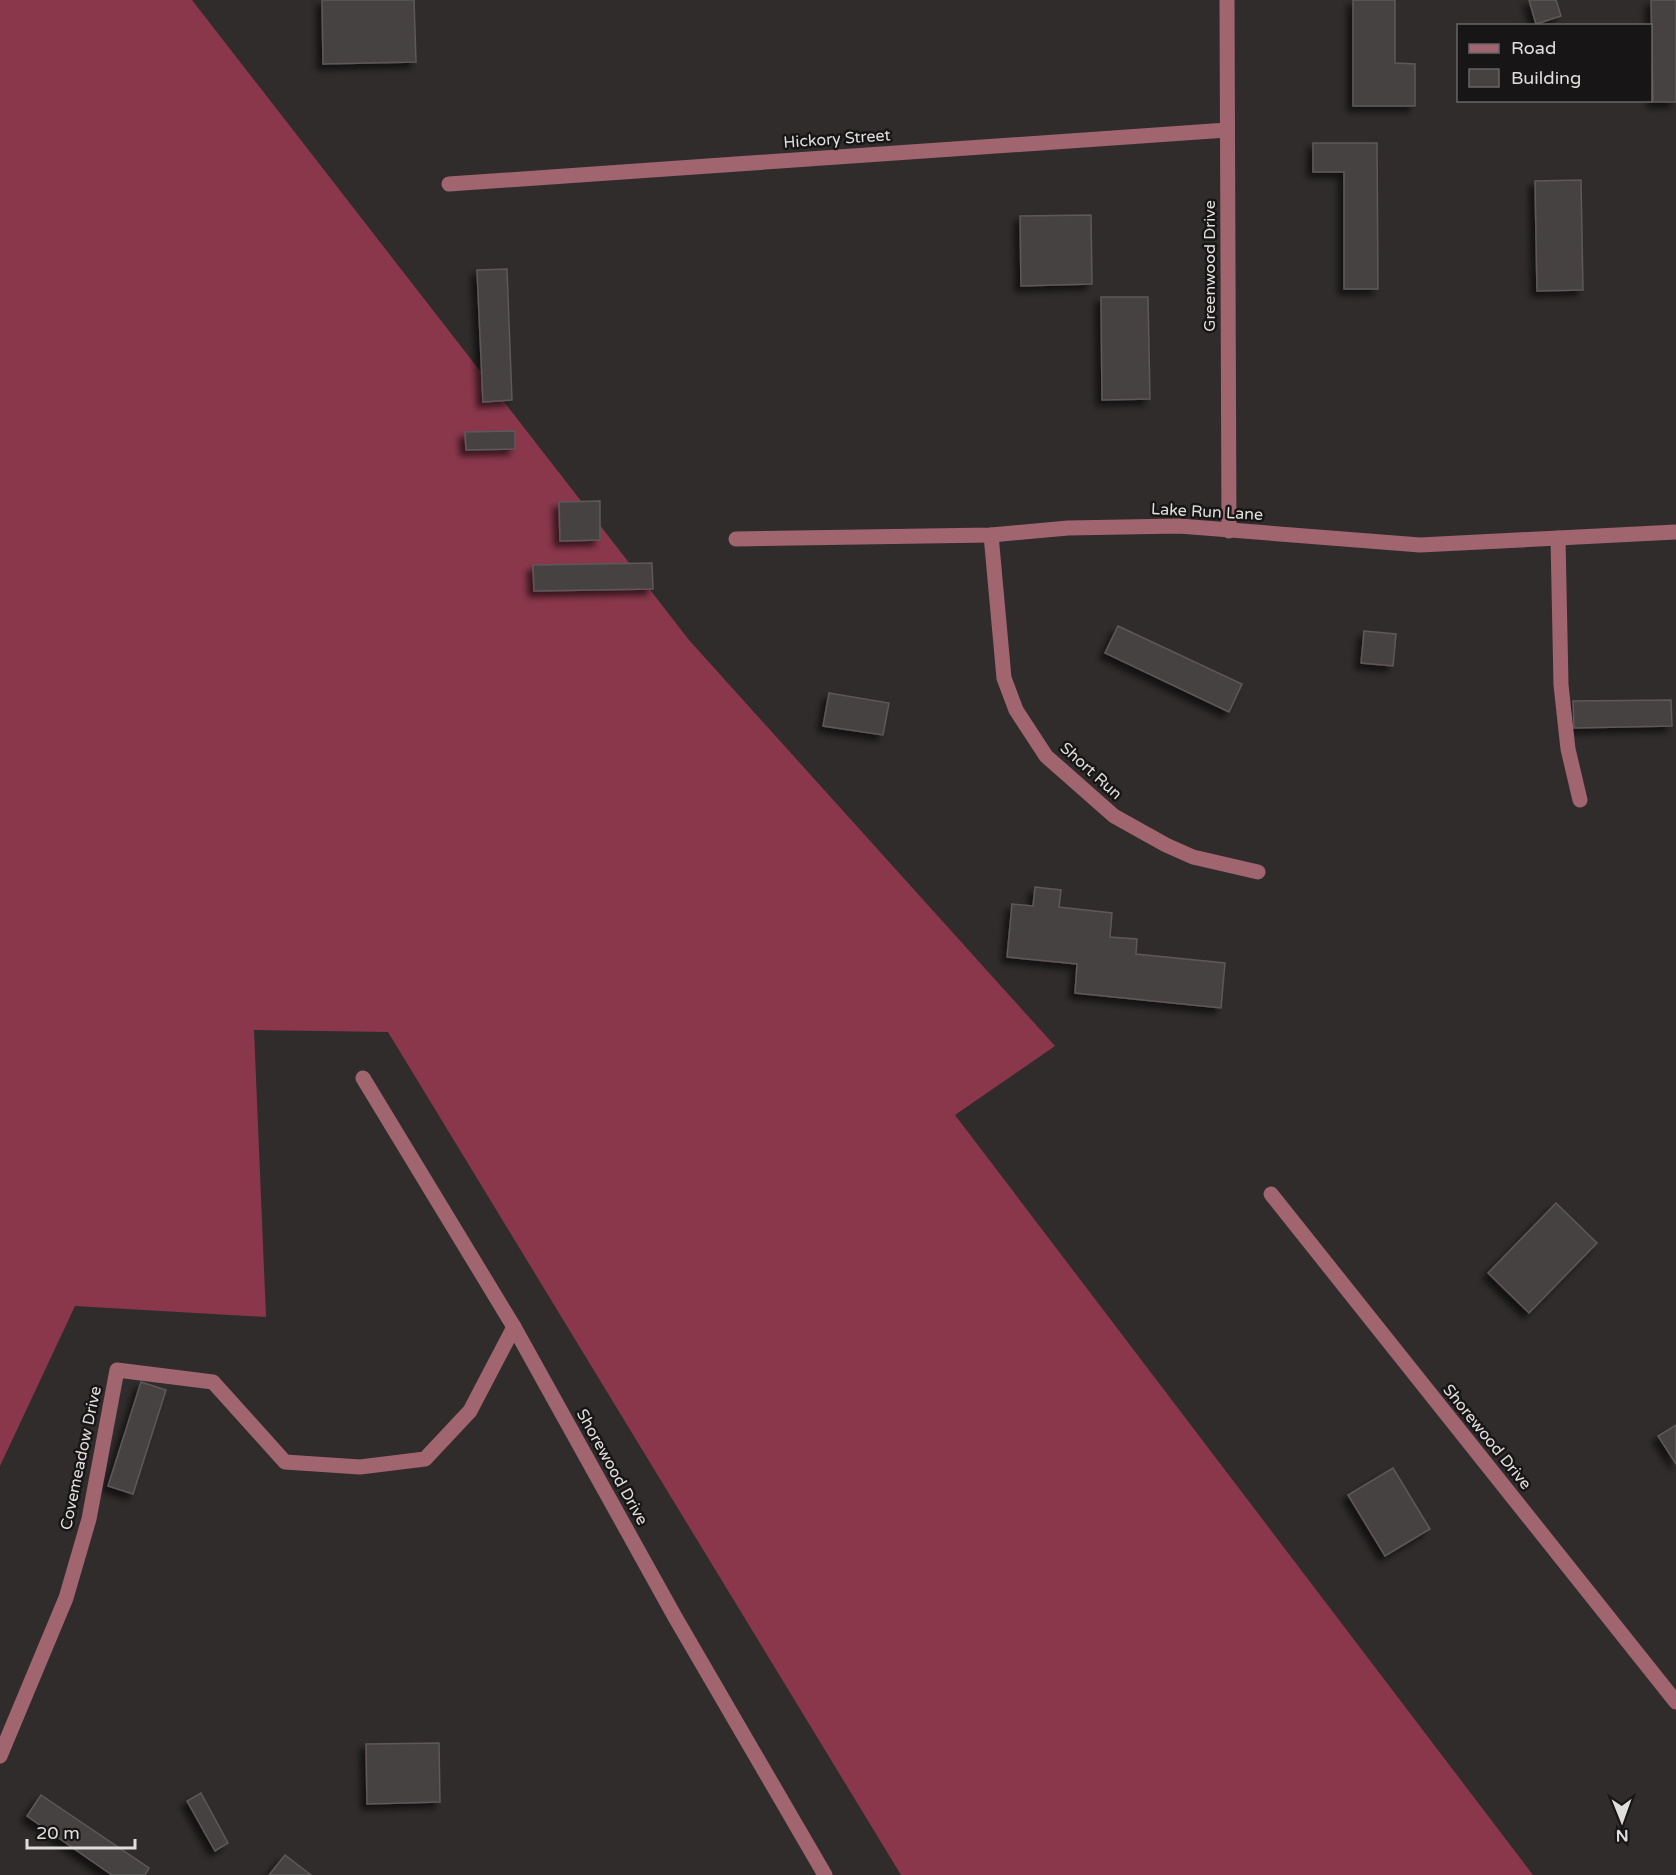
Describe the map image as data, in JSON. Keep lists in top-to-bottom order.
{
  "streets": {
    "street": [
      "Hickory Street",
      "Greenwood Drive",
      "Lake Run Lane",
      "Short Run",
      "Shorewood Drive",
      "Covemeadow Drive"
    ]
  },
  "crossings": [
    ["Hickory Street", "Greenwood Drive"],
    ["Greenwood Drive", "Lake Run Lane"],
    ["Lake Run Lane", "Short Run"],
    ["Shorewood Drive", "Covemeadow Drive"]
  ],
  "legend": ["Road", "Building"],
  "scale_bar": "20 m",
  "north": "bottom"
}
